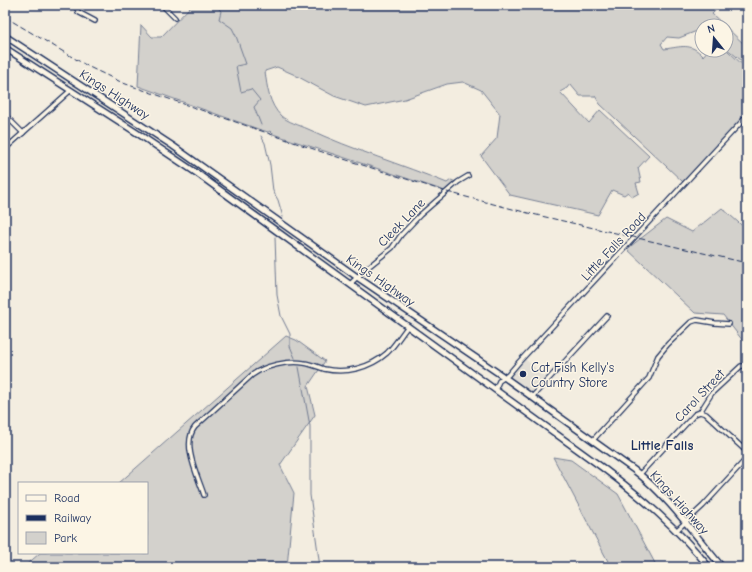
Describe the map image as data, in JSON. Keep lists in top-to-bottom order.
{
  "streets": {
    "highway": ["Kings Highway"],
    "street": ["Cleek Lane", "Little Falls Road", "Carol Street"]
  },
  "crossings": [
    ["Kings Highway", "Cleek Lane"],
    ["Kings Highway", "Little Falls Road"],
    ["Kings Highway", "Carol Street"]
  ],
  "districts": ["Little Falls"],
  "places": ["Cat Fish Kelly's Country Store"],
  "legend": ["Road", "Railway", "Park"],
  "north": "top"
}
